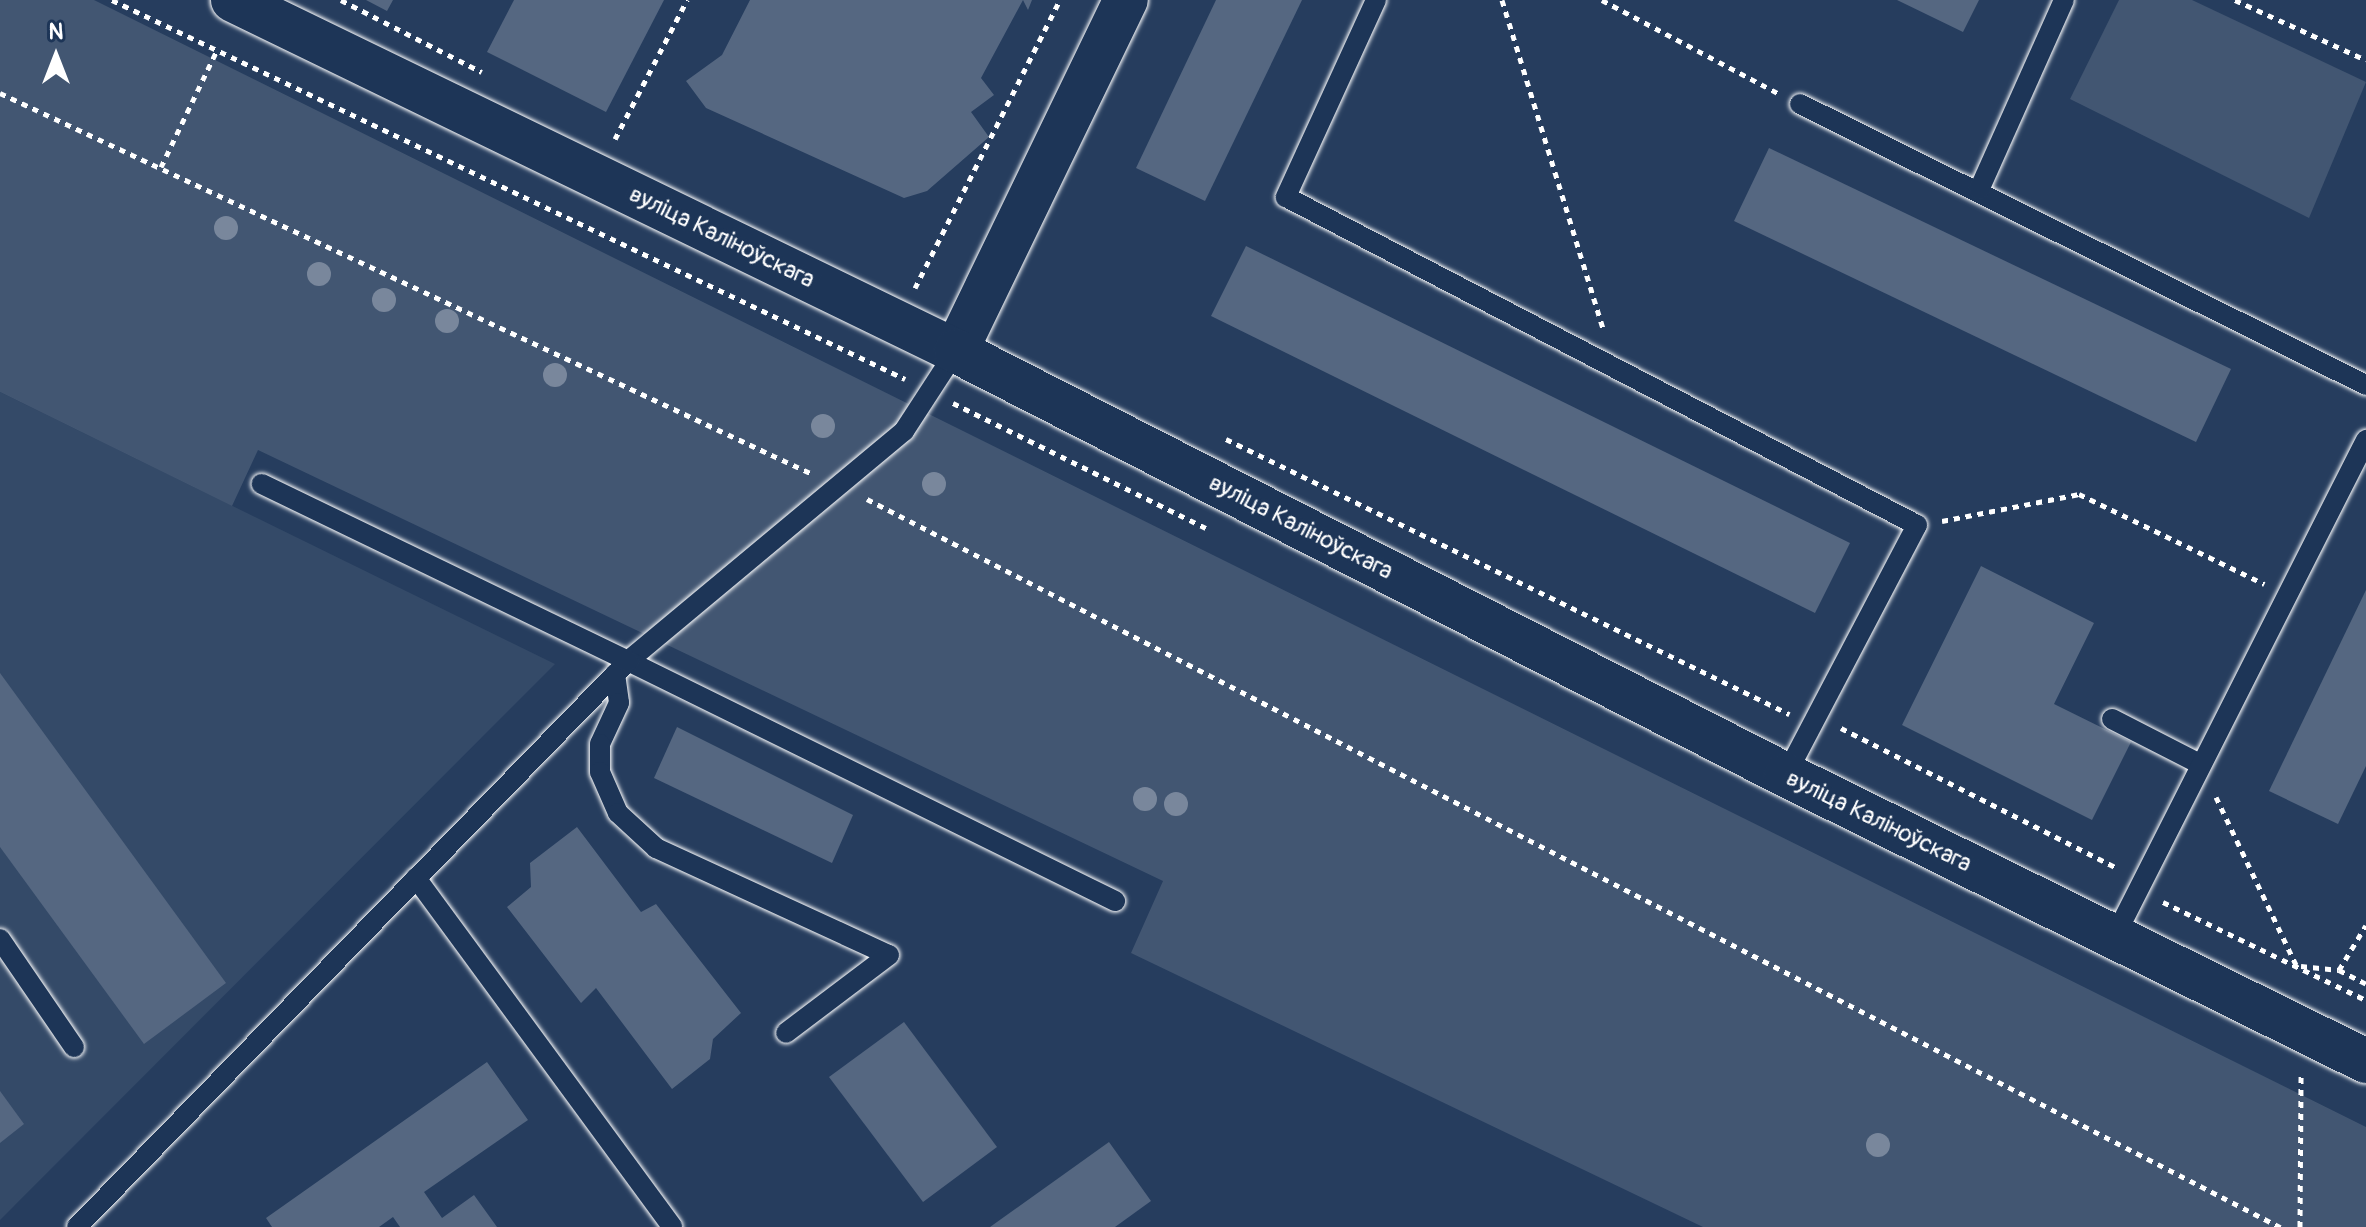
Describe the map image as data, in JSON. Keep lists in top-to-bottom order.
{
  "streets": {
    "main road": ["вуліца Каліноўскага"]
  },
  "north": "top"
}
